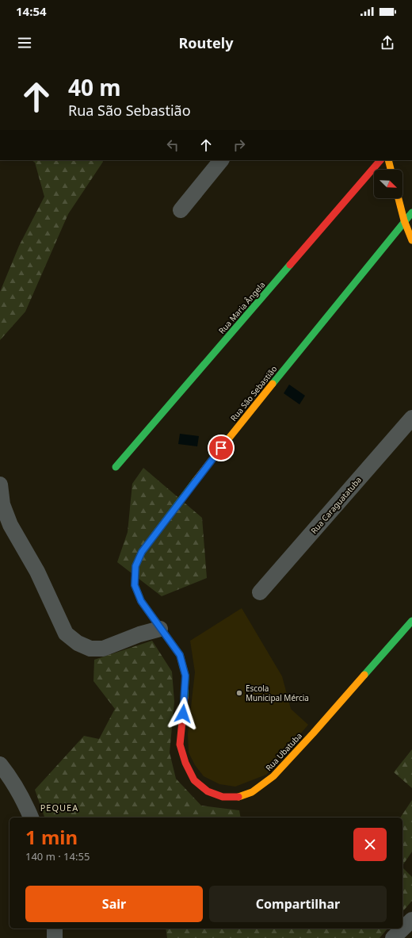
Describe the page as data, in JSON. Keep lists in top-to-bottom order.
{
  "streets": {
    "street": [
      "Rua Maria Ângela",
      "Rua São Sebastião",
      "Rua Caraguatatuba",
      "Rua Ubatuba"
    ]
  },
  "crossings": [
    ["Rua São Sebastião", "Rua Ubatuba"]
  ],
  "districts": ["PEQUEA"],
  "places": ["Escola Municipal Mércia"],
  "north": "bottom right",
  "page": {
    "status": "14:54",
    "header": "Routely",
    "turn": ["40 m", "Rua São Sebastião"],
    "heading": ["1 min", "140 m · 14:55"],
    "buttons": ["Sair", "Compartilhar"]
  }
}
